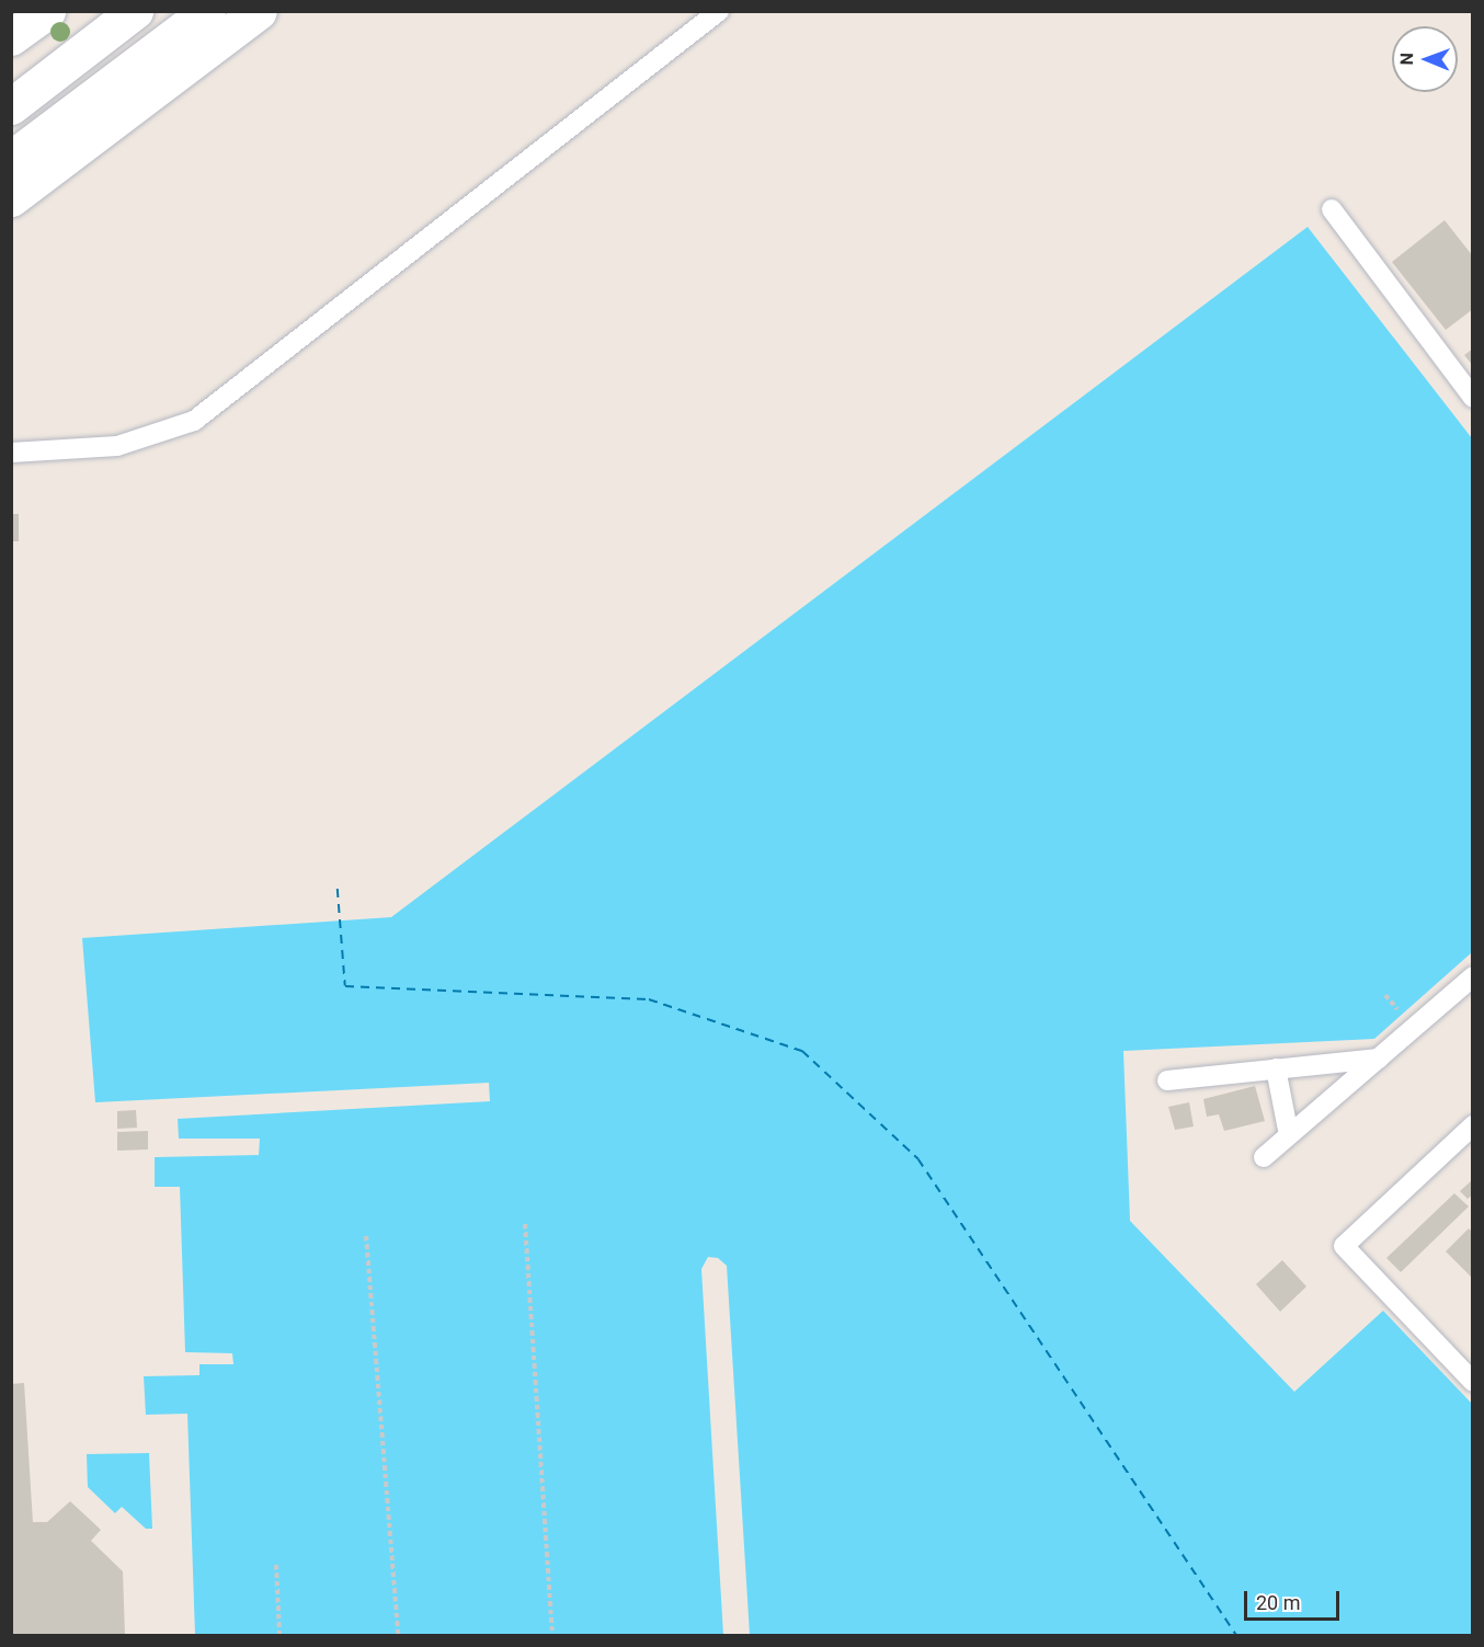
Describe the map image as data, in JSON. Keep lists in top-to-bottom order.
{
  "scale_bar": "20 m",
  "north": "left"
}
